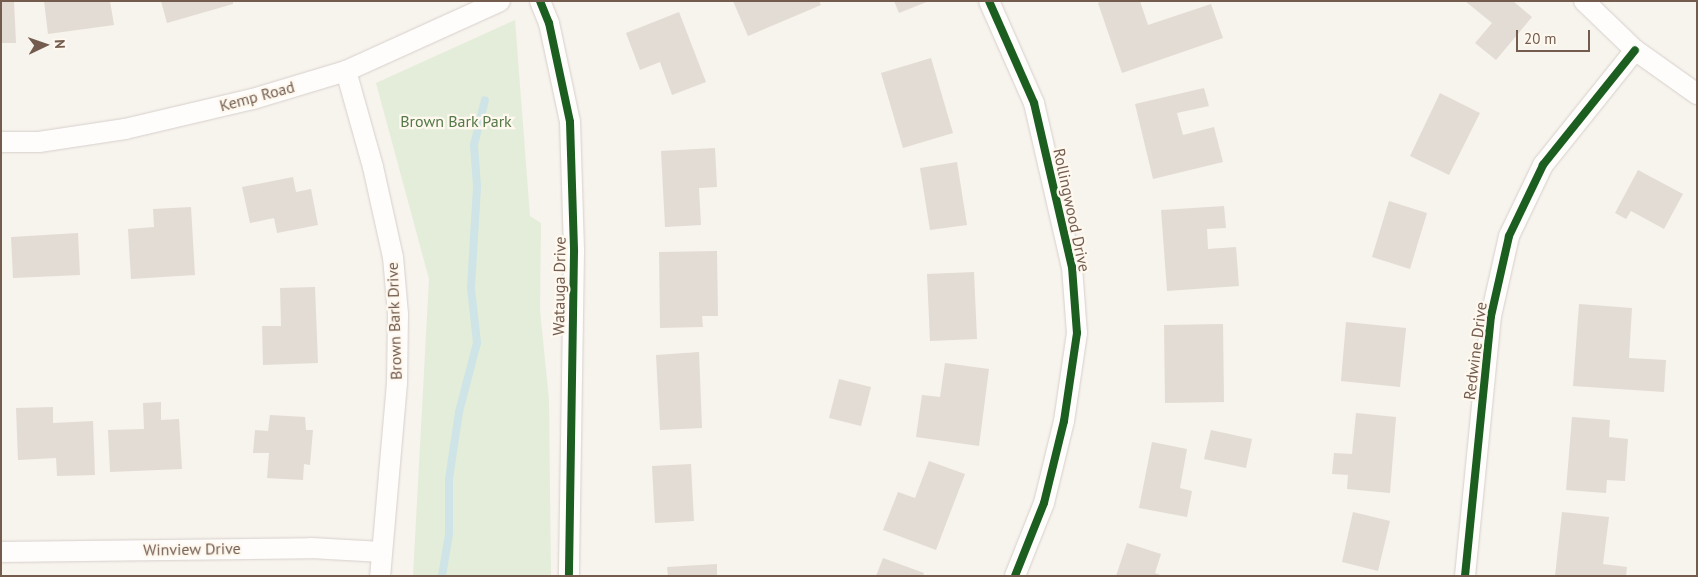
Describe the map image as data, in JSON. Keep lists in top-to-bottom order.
{
  "streets": {
    "street": [
      "Kemp Road",
      "Rollingwood Drive",
      "Watauga Drive",
      "Brown Bark Drive",
      "Redwine Drive",
      "Winview Drive"
    ]
  },
  "crossings": [
    ["Kemp Road", "Brown Bark Drive"],
    ["Brown Bark Drive", "Winview Drive"]
  ],
  "parks": ["Brown Bark Park"],
  "scale_bar": "20 m",
  "north": "right"
}
